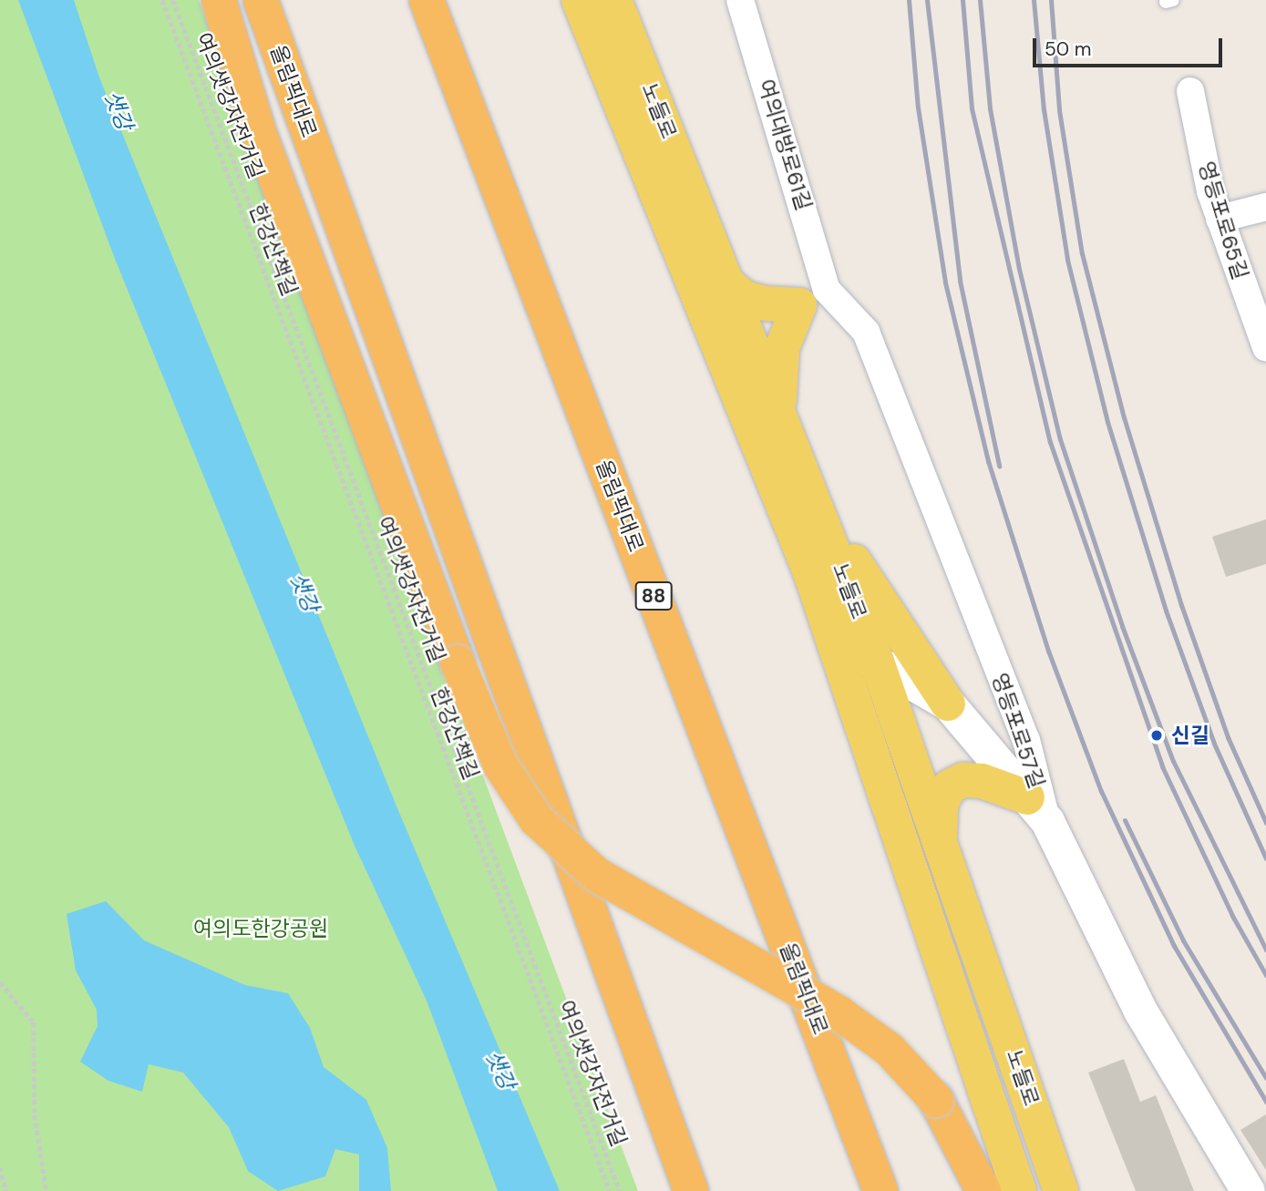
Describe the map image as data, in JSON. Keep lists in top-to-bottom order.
{
  "streets": {
    "highway": ["올림픽대로", "88"],
    "main road": ["노들로"],
    "street": ["여의대방로61길", "영등포로65길", "영등포로57길"],
    "path": ["여의샛강자전거길", "한강산책길"]
  },
  "crossings": [
    ["여의대방로61길", "영등포로57길"]
  ],
  "water": ["샛강"],
  "parks": ["여의도한강공원"],
  "places": ["신길"],
  "scale_bar": "50 m"
}
